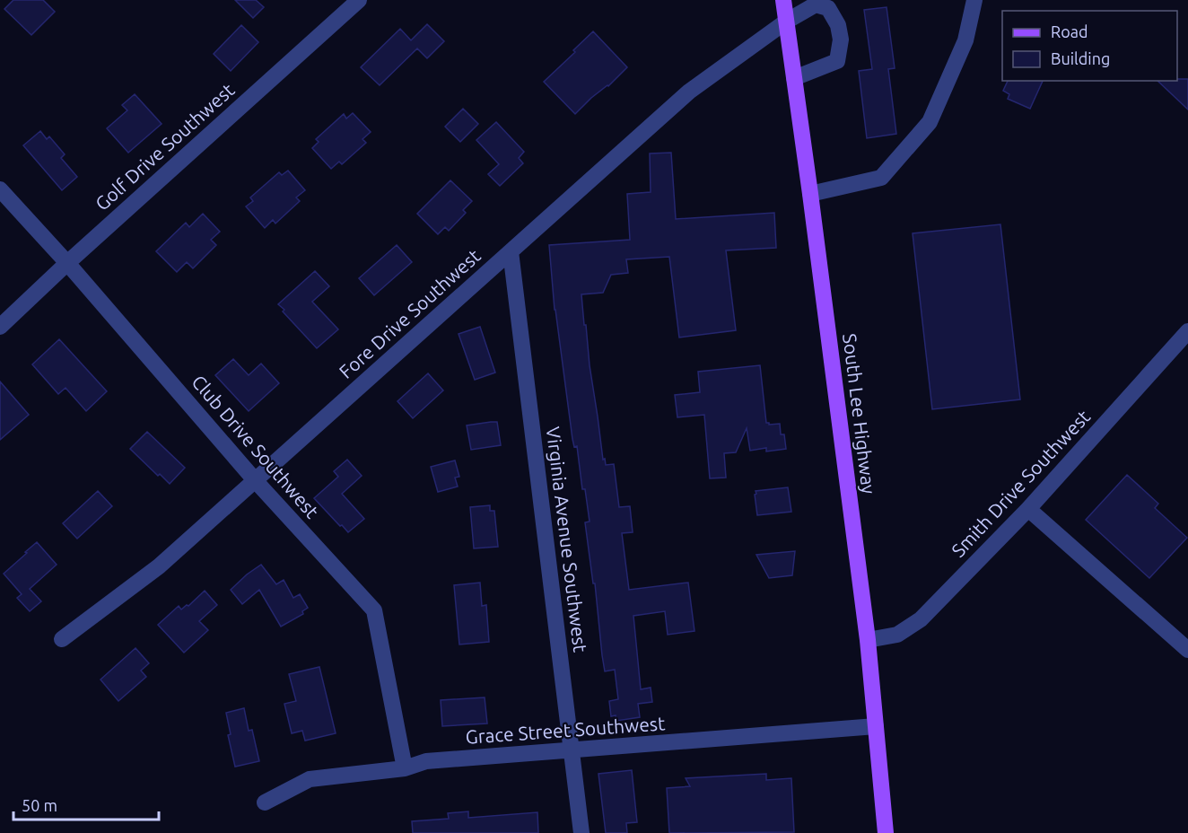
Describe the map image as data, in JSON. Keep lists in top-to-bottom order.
{
  "streets": {
    "main road": ["South Lee Highway"],
    "street": [
      "Golf Drive Southwest",
      "Fore Drive Southwest",
      "Club Drive Southwest",
      "Smith Drive Southwest",
      "Virginia Avenue Southwest",
      "Grace Street Southwest"
    ]
  },
  "crossings": [
    ["Golf Drive Southwest", "Club Drive Southwest"],
    ["Fore Drive Southwest", "South Lee Highway"],
    ["Fore Drive Southwest", "Club Drive Southwest"],
    ["Fore Drive Southwest", "Virginia Avenue Southwest"],
    ["South Lee Highway", "Smith Drive Southwest"],
    ["South Lee Highway", "Grace Street Southwest"],
    ["Club Drive Southwest", "Grace Street Southwest"],
    ["Virginia Avenue Southwest", "Grace Street Southwest"]
  ],
  "legend": ["Road", "Building"],
  "scale_bar": "50 m"
}
